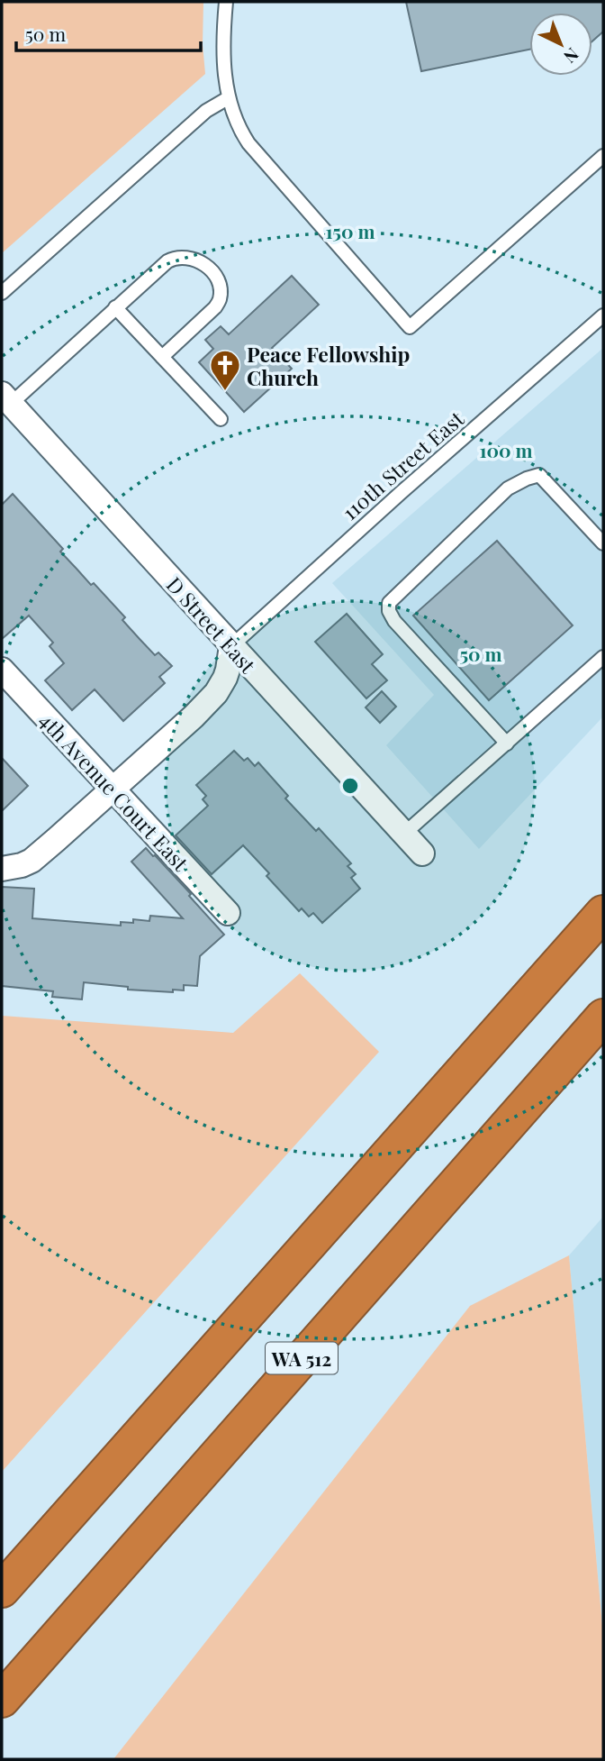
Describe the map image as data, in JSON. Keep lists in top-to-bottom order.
{
  "streets": {
    "highway": ["WA 512"],
    "street": ["D Street East", "4th Avenue Court East"],
    "lane": ["110th Street East"]
  },
  "crossings": [
    ["110th Street East", "D Street East"]
  ],
  "places": {
    "church": ["Peace Fellowship Church"]
  },
  "scale_bar": "50 m",
  "north": "bottom right",
  "rings": ["150 m", "100 m", "50 m"]
}
